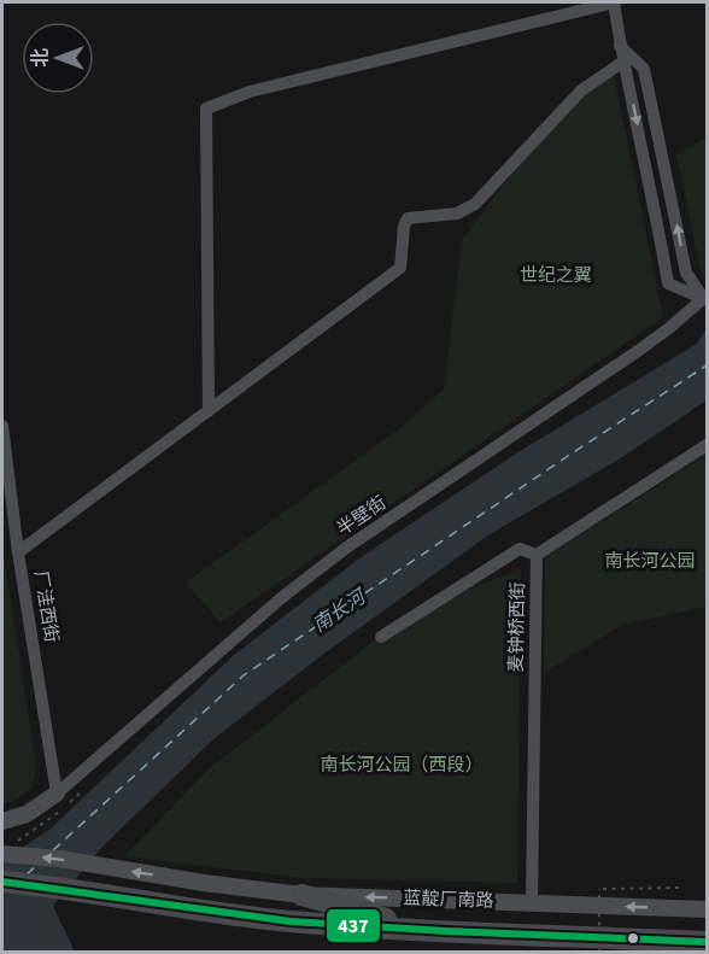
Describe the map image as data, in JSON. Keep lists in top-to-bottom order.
{
  "streets": {
    "highway": ["蓝靛厂南路"],
    "street": ["半壁街", "厂洼西街", "麦钟桥西街"]
  },
  "crossings": [
    ["半壁街", "厂洼西街"],
    ["麦钟桥西街", "蓝靛厂南路"]
  ],
  "one_way": ["蓝靛厂南路"],
  "water": ["南长河"],
  "parks": ["世纪之翼", "南长河公园", "南长河公园（西段）"],
  "lines": ["transit line 437"],
  "north": "left"
}
